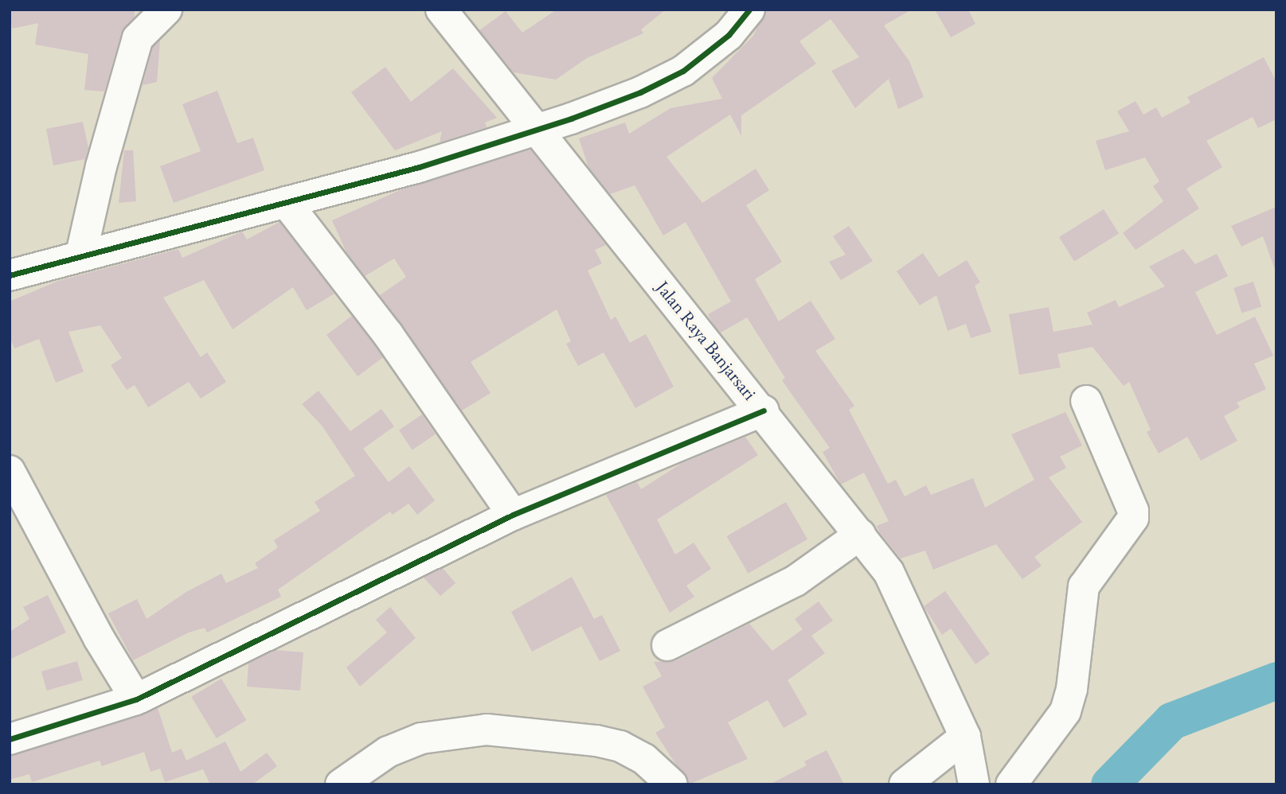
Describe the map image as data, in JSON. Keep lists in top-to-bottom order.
{
  "streets": {
    "main road": ["Jalan Raya Banjarsari"]
  }
}
